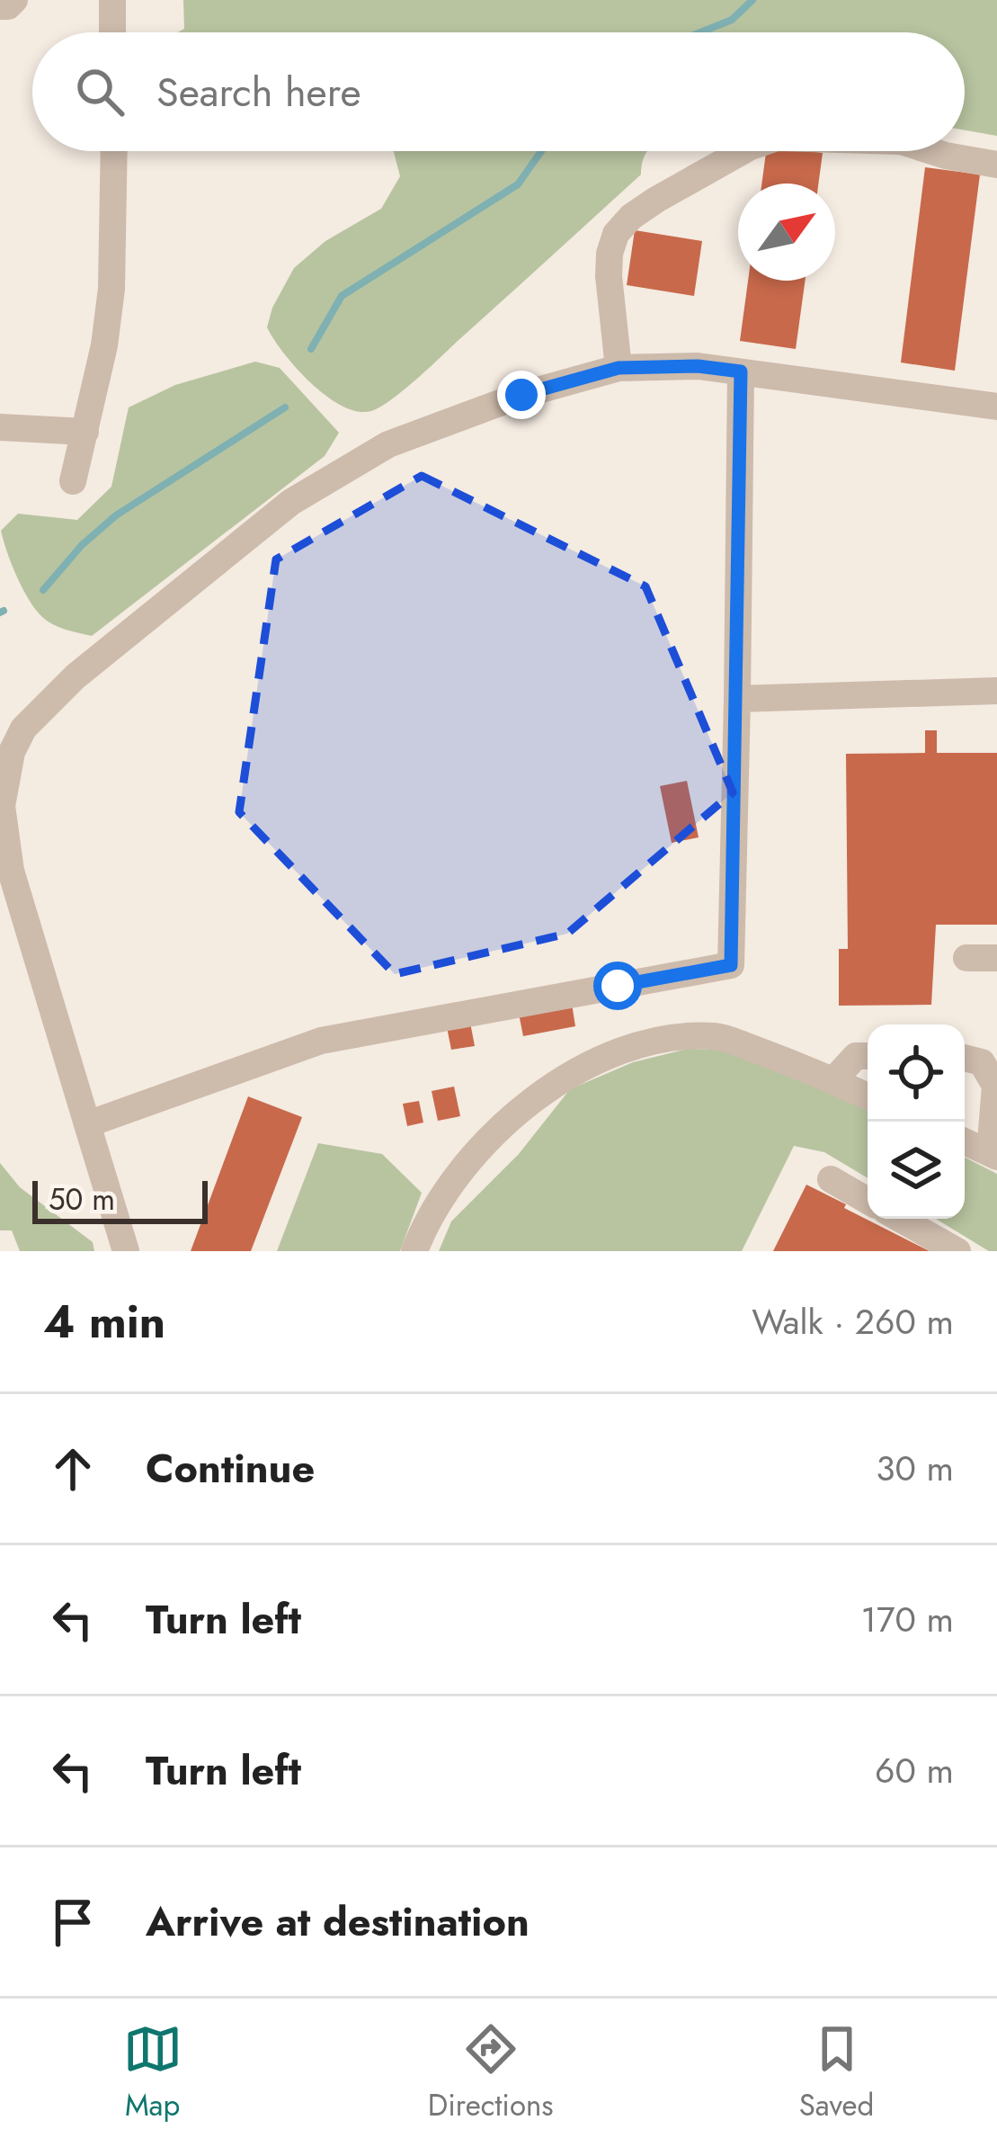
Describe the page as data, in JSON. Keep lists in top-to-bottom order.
{
  "scale_bar": "50 m",
  "north": "top right",
  "page": {
    "search": "Search here",
    "scale": "50 m",
    "heading": ["4 min", "Walk · 260 m"],
    "list": [
      ["Continue", "30 m"],
      ["Turn left", "170 m"],
      ["Turn left", "60 m"],
      "Arrive at destination"
    ],
    "nav": ["Map", "Directions", "Saved"]
  }
}
